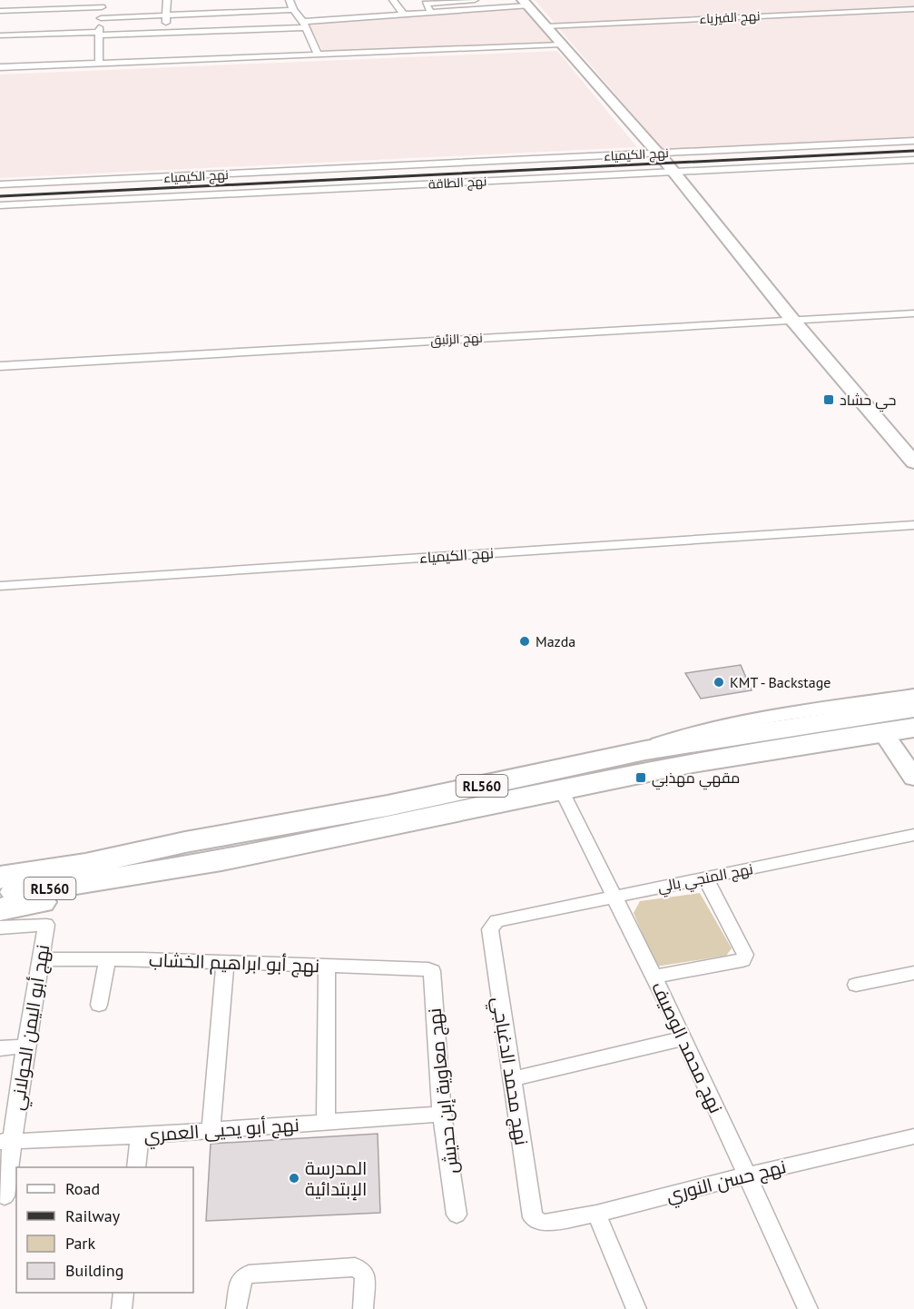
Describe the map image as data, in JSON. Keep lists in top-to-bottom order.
{
  "streets": {
    "highway": ["RL560"],
    "street": [
      "نهج الفيزياء",
      "نهج الكيمياء",
      "نهج الطاقة",
      "نهج الزئبق",
      "نهج المنجي بالي",
      "نهج أبو ابراهيم الخشاب",
      "نهج أبو اليمن الحولاني",
      "نهج محمد الوصيف",
      "نهج محمد الدغباجي",
      "نهج معاوية إبن حديش",
      "نهج أبو يحيى العمري",
      "نهج حسن النوري"
    ]
  },
  "crossings": [
    ["RL560", "نهج محمد الوصيف"],
    ["نهج المنجي بالي", "نهج محمد الوصيف"],
    ["نهج المنجي بالي", "نهج محمد الدغباجي"],
    ["نهج أبو ابراهيم الخشاب", "نهج أبو اليمن الحولاني"],
    ["نهج أبو ابراهيم الخشاب", "نهج معاوية إبن حديش"],
    ["نهج أبو اليمن الحولاني", "نهج أبو يحيى العمري"],
    ["نهج محمد الوصيف", "نهج حسن النوري"],
    ["نهج محمد الدغباجي", "نهج حسن النوري"],
    ["نهج معاوية إبن حديش", "نهج أبو يحيى العمري"]
  ],
  "places": {
    "transit": ["حي حشاد", "مقهي مهذبي"],
    "other": ["Mazda", "KMT - Backstage", "المدرسة الإبتدائية"]
  },
  "legend": [
    "Road",
    "Railway",
    "Park",
    "Building"
  ]
}
